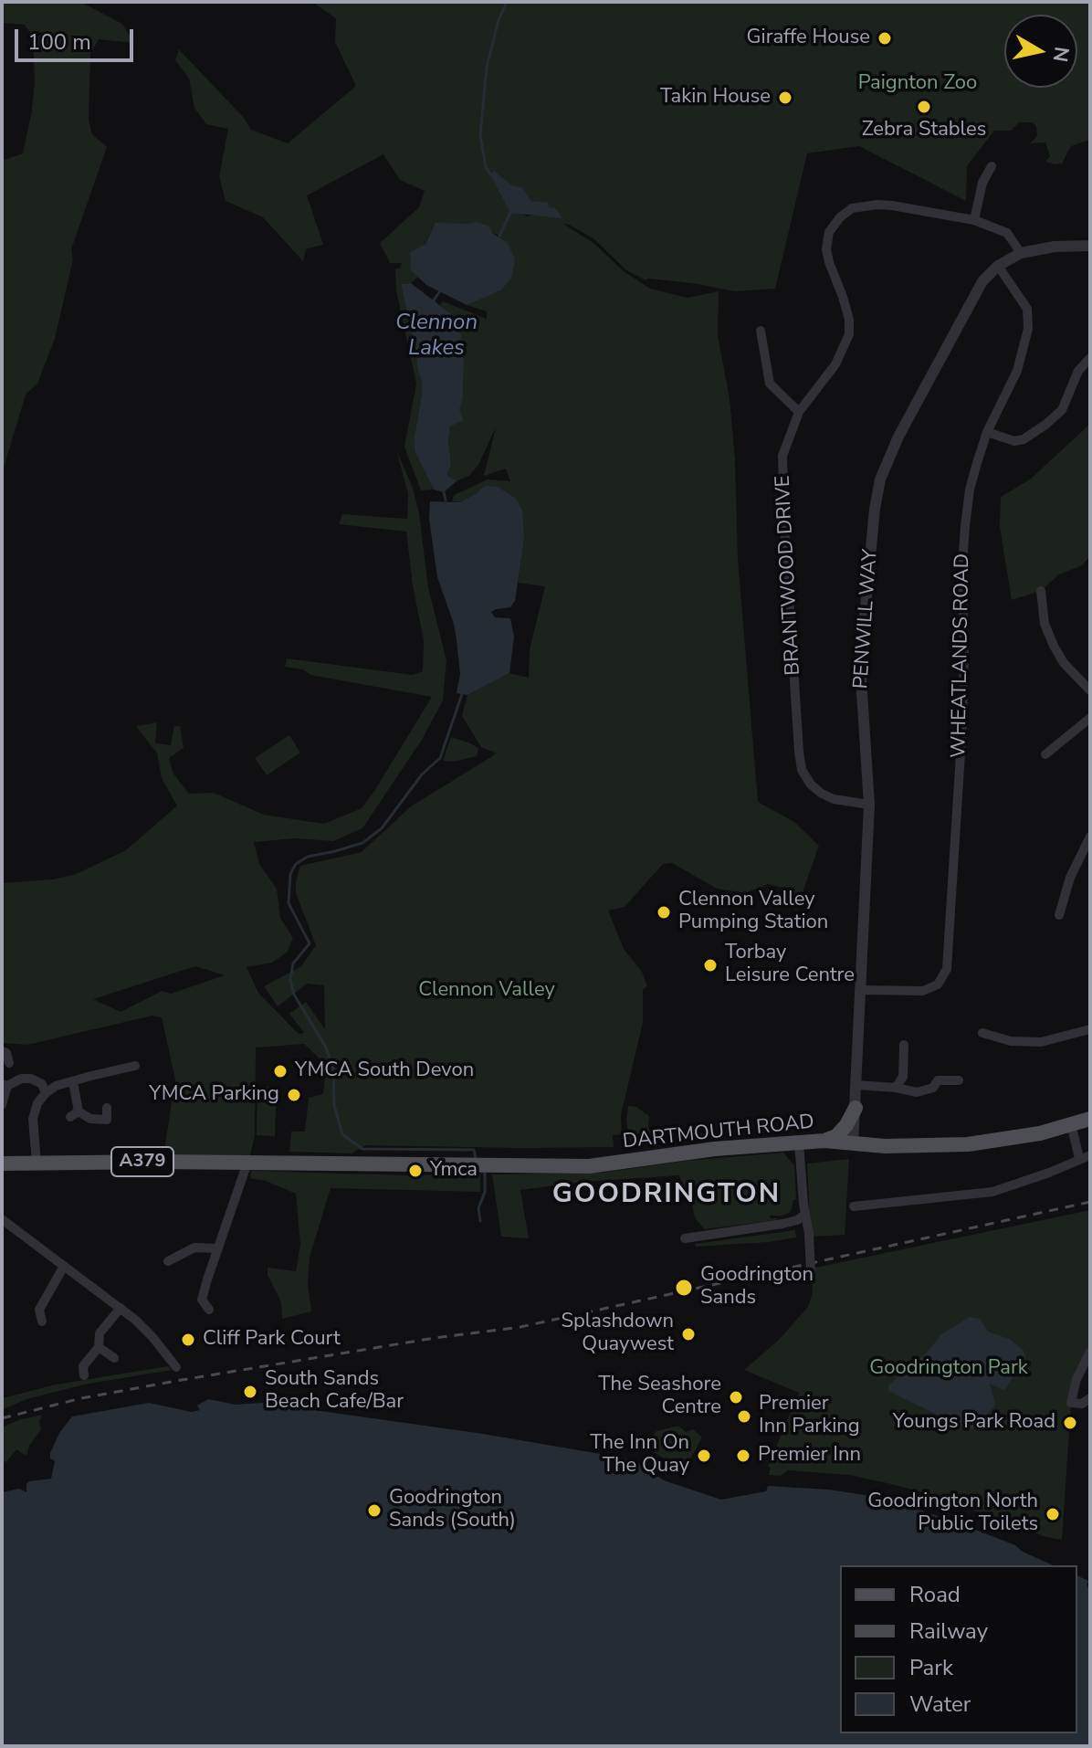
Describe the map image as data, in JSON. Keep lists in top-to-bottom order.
{
  "streets": {
    "main road": ["DARTMOUTH ROAD", "A379"],
    "street": ["BRANTWOOD DRIVE", "PENWILL WAY", "WHEATLANDS ROAD"]
  },
  "crossings": [
    ["BRANTWOOD DRIVE", "PENWILL WAY"],
    ["PENWILL WAY", "WHEATLANDS ROAD"],
    ["PENWILL WAY", "DARTMOUTH ROAD"]
  ],
  "districts": ["GOODRINGTON"],
  "water": ["Clennon Lakes"],
  "parks": ["Paignton Zoo", "Clennon Valley", "Goodrington Park"],
  "places": [
    "Giraffe House",
    "Takin House",
    "Zebra Stables",
    "Clennon Valley Pumping Station",
    "Torbay Leisure Centre",
    "YMCA South Devon",
    "YMCA Parking",
    "Ymca",
    "Goodrington Sands",
    "Splashdown Quaywest",
    "Cliff Park Court",
    "South Sands Beach Cafe/Bar",
    "The Seashore Centre",
    "Premier Inn Parking",
    "Youngs Park Road",
    "The Inn On The Quay",
    "Premier Inn",
    "Goodrington Sands (South)",
    "Goodrington North Public Toilets"
  ],
  "legend": [
    "Road",
    "Railway",
    "Park",
    "Water"
  ],
  "scale_bar": "100 m",
  "north": "right"
}
